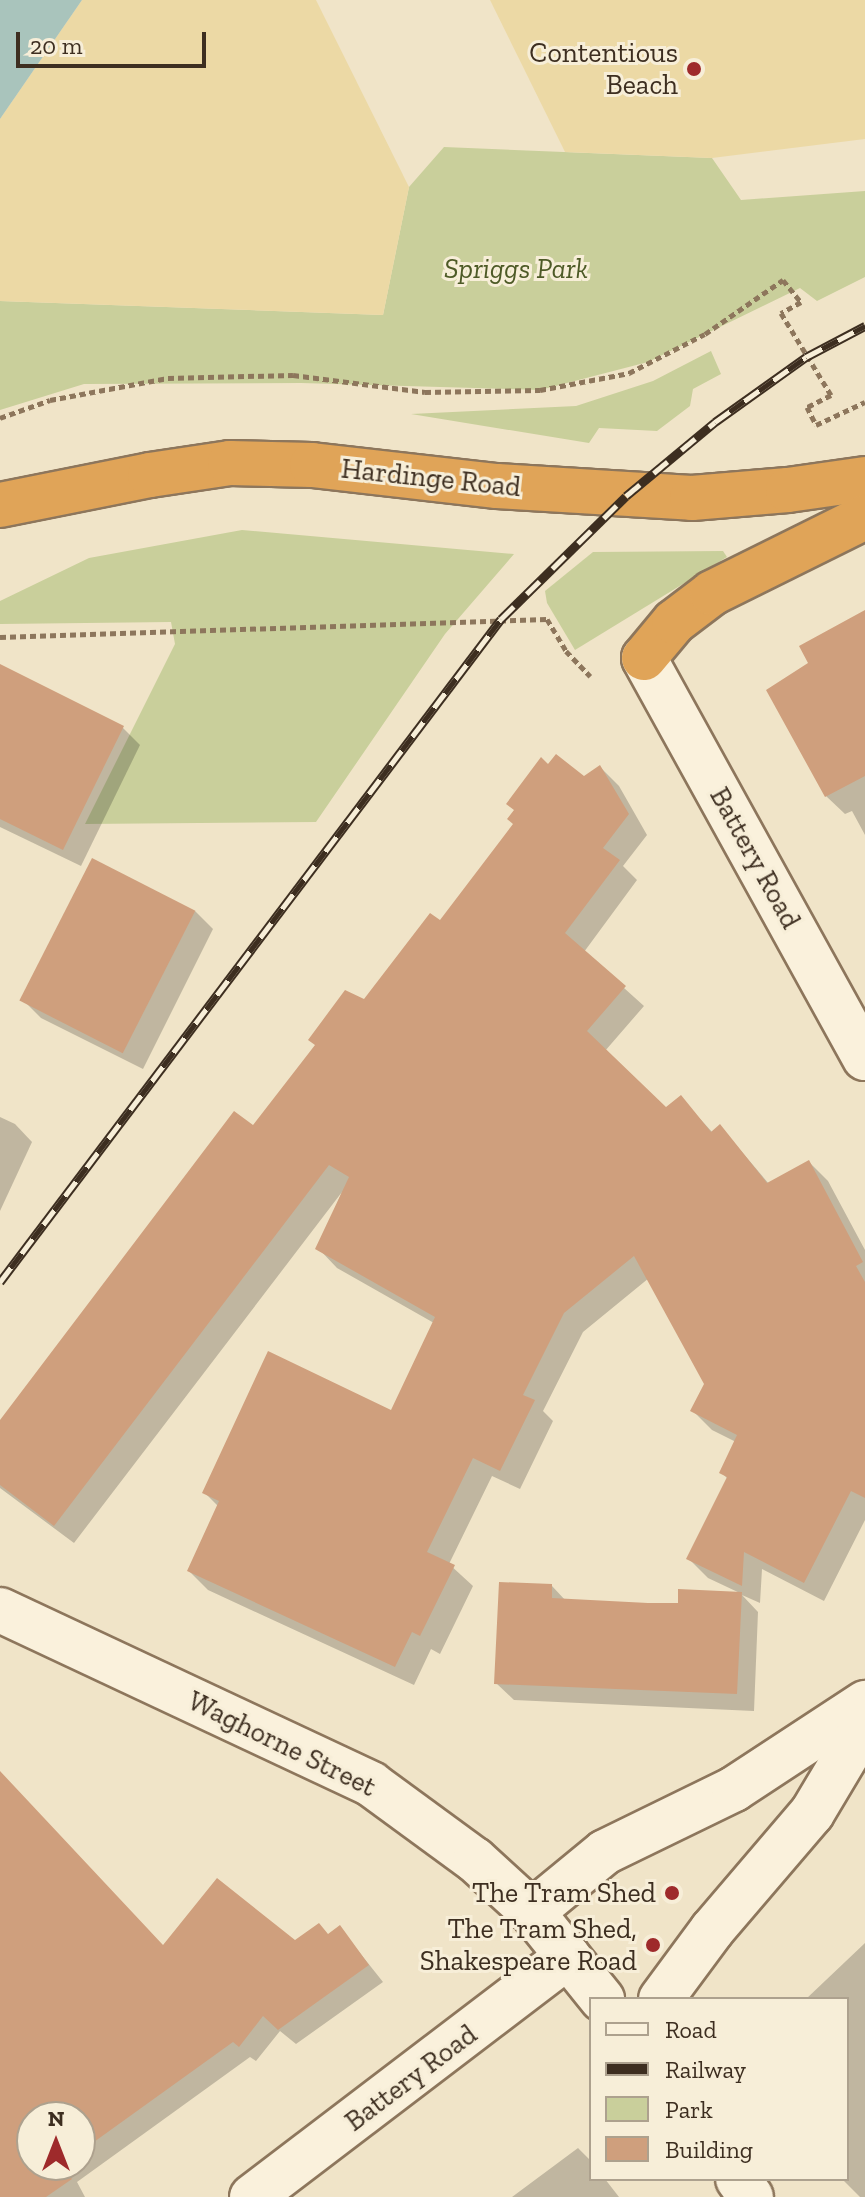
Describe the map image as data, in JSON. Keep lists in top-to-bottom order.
{
  "streets": {
    "highway": ["Hardinge Road"],
    "street": ["Battery Road", "Waghorne Street"]
  },
  "crossings": [
    ["Battery Road", "Waghorne Street"]
  ],
  "parks": ["Spriggs Park"],
  "places": ["Contentious Beach", "The Tram Shed", "The Tram Shed, Shakespeare Road"],
  "legend": [
    "Road",
    "Railway",
    "Park",
    "Building"
  ],
  "scale_bar": "20 m",
  "north": "top"
}
